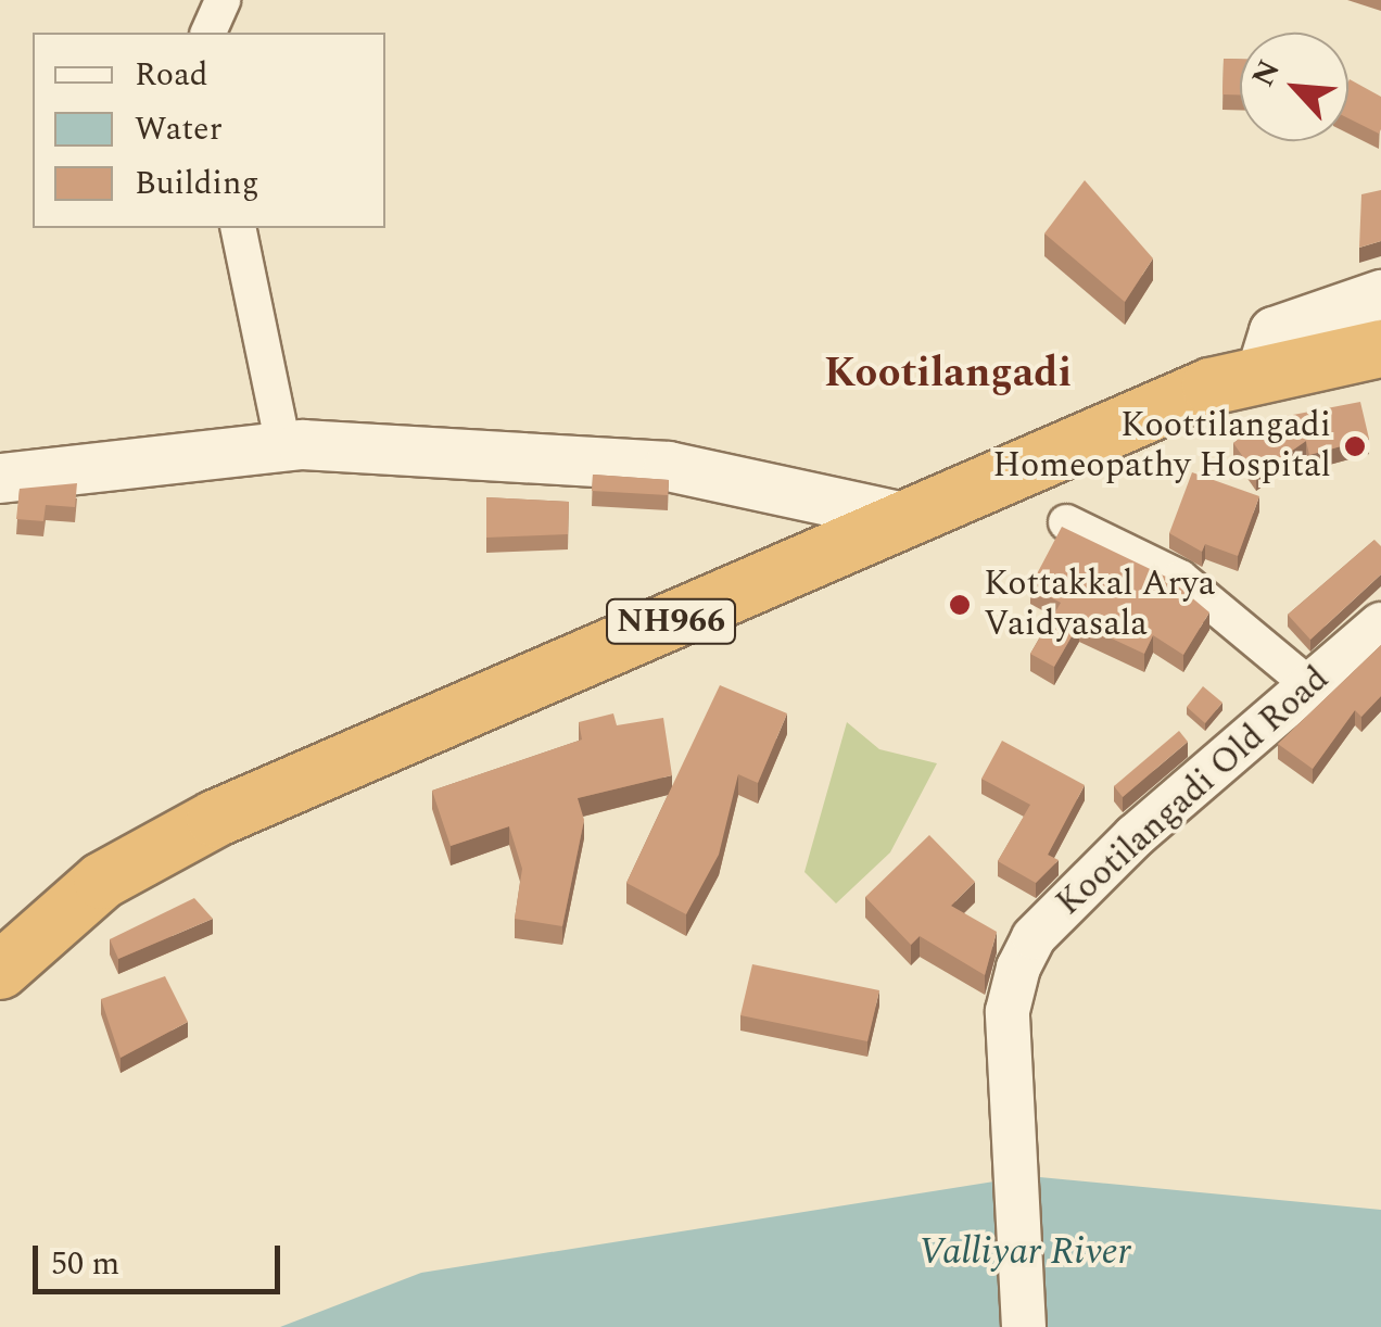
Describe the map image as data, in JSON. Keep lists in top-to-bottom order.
{
  "streets": {
    "highway": ["NH966"],
    "street": ["Kootilangadi Old Road"]
  },
  "districts": ["Kootilangadi"],
  "water": ["Valliyar River"],
  "places": ["Koottilangadi Homeopathy Hospital", "Kottakkal Arya Vaidyasala"],
  "legend": ["Road", "Water", "Building"],
  "scale_bar": "50 m",
  "north": "top left"
}
